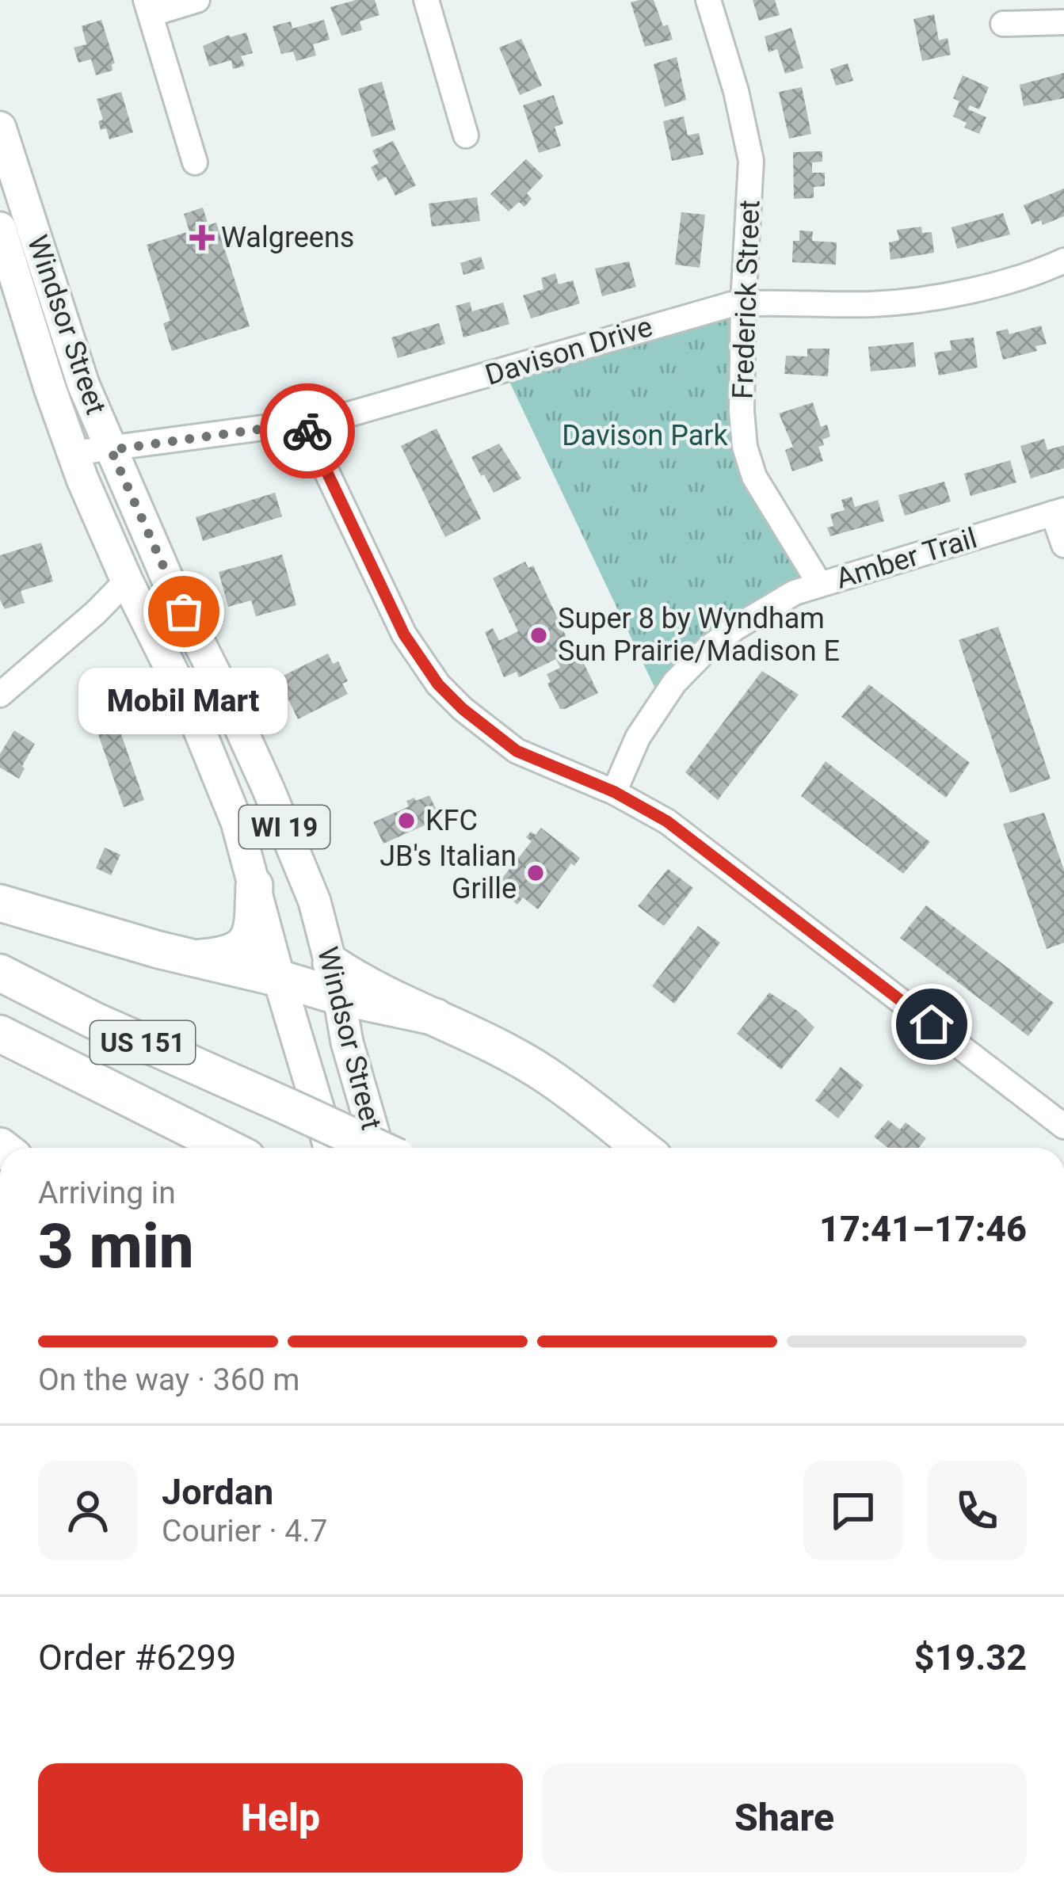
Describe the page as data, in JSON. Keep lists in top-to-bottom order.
{
  "streets": {
    "highway": ["US 151"],
    "main road": ["Windsor Street", "WI 19"],
    "street": ["Frederick Street", "Davison Drive", "Amber Trail"]
  },
  "crossings": [
    ["Frederick Street", "Davison Drive"],
    ["Frederick Street", "Amber Trail"],
    ["Windsor Street", "Davison Drive"]
  ],
  "parks": ["Davison Park"],
  "places": {
    "health": ["Walgreens"],
    "other": [
      "Mobil Mart",
      "Super 8 by Wyndham Sun Prairie/Madison E",
      "KFC",
      "JB's Italian Grille"
    ]
  },
  "page": {
    "bubble": "Mobil Mart",
    "heading": ["3 min", "Arriving in", "17:41–17:46"],
    "panel": [
      "Jordan",
      "Courier · 4.7",
      "Order #6299",
      "$19.32"
    ],
    "bar": "On the way · 360 m",
    "buttons": ["Help", "Share"]
  }
}
